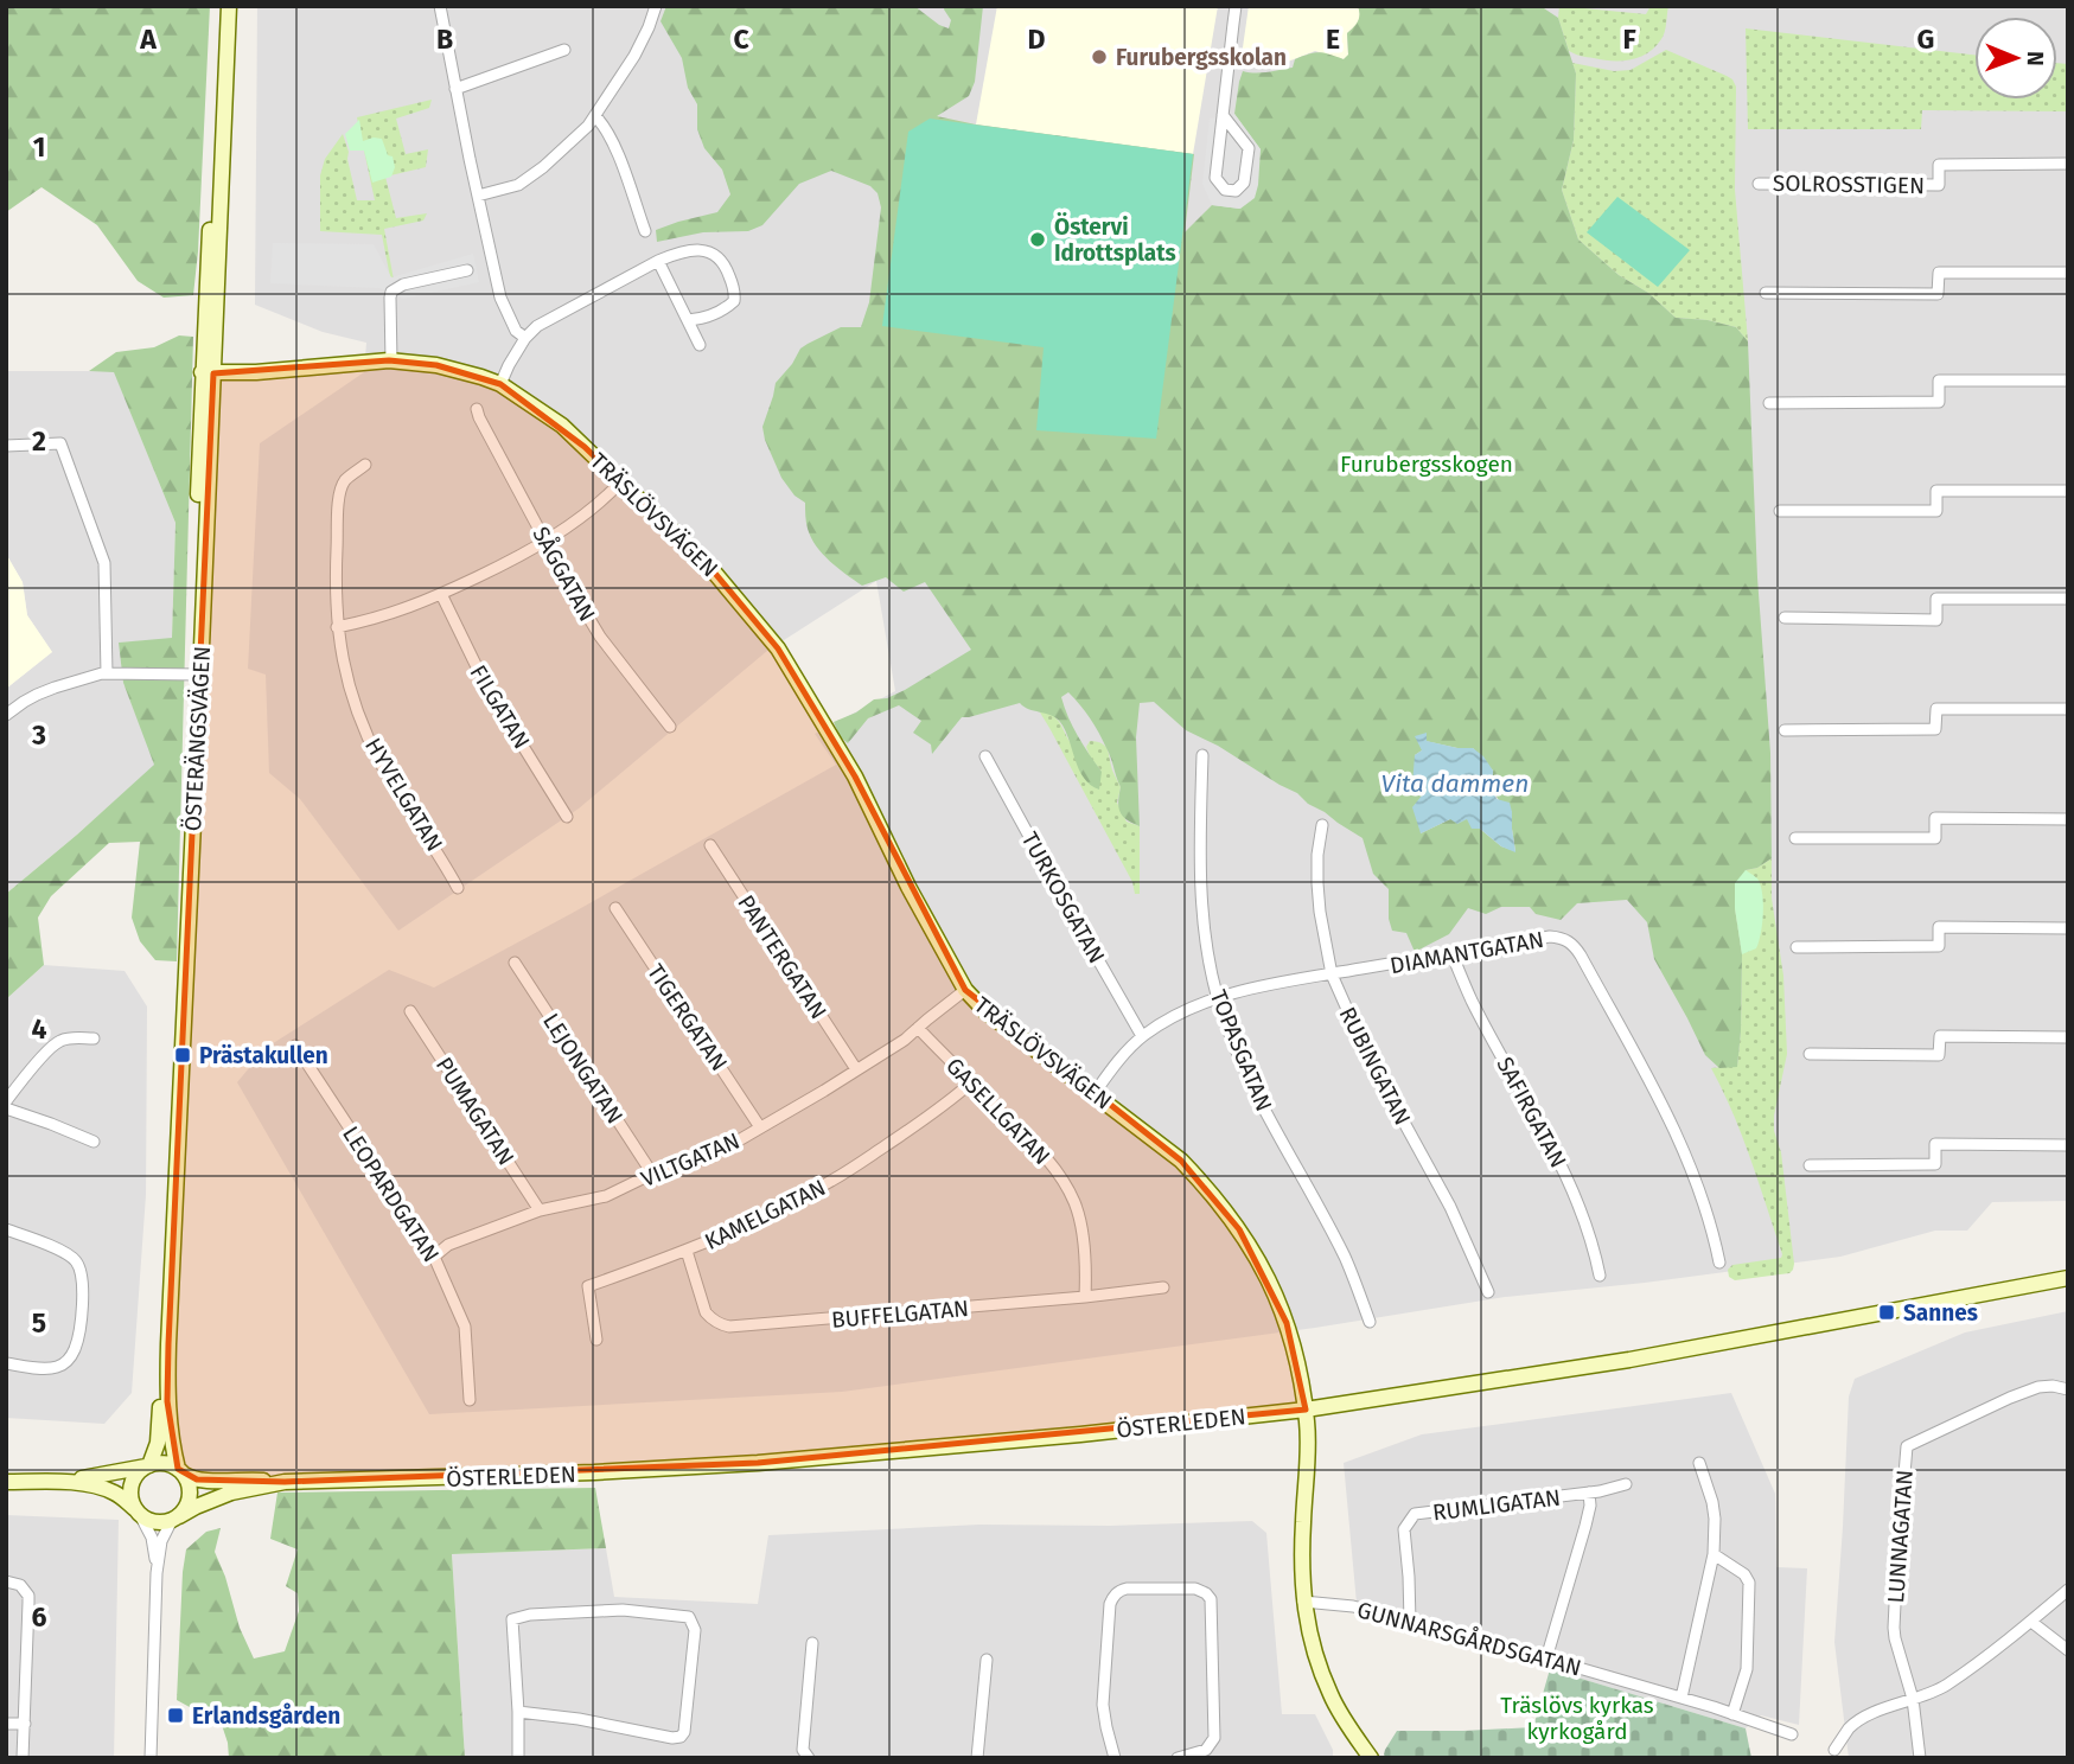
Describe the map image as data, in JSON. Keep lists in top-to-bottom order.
{
  "streets": {
    "street": [
      "SOLROSSTIGEN",
      "TRÄSLÖVSVÄGEN",
      "SÅGGATAN",
      "FILGATAN",
      "ÖSTERÄNGSVÄGEN",
      "HYVELGATAN",
      "TURKOSGATAN",
      "DIAMANTGATAN",
      "PANTERGATAN",
      "TIGERGATAN",
      "TOPASGATAN",
      "RUBINGATAN",
      "LEJONGATAN",
      "PUMAGATAN",
      "GASELLGATAN",
      "SAFIRGATAN",
      "VILTGATAN",
      "LEOPARDGATAN",
      "KAMELGATAN",
      "BUFFELGATAN",
      "ÖSTERLEDEN",
      "RUMLIGATAN",
      "LUNNAGATAN",
      "GUNNARSGÅRDSGATAN"
    ]
  },
  "crossings": [
    ["TRÄSLÖVSVÄGEN", "ÖSTERÄNGSVÄGEN"],
    ["TRÄSLÖVSVÄGEN", "DIAMANTGATAN"],
    ["TRÄSLÖVSVÄGEN", "VILTGATAN"],
    ["TRÄSLÖVSVÄGEN", "ÖSTERLEDEN"],
    ["TRÄSLÖVSVÄGEN", "GUNNARSGÅRDSGATAN"],
    ["ÖSTERÄNGSVÄGEN", "ÖSTERLEDEN"],
    ["TURKOSGATAN", "DIAMANTGATAN"],
    ["DIAMANTGATAN", "TOPASGATAN"],
    ["DIAMANTGATAN", "RUBINGATAN"],
    ["DIAMANTGATAN", "SAFIRGATAN"],
    ["PANTERGATAN", "VILTGATAN"],
    ["TIGERGATAN", "VILTGATAN"],
    ["LEJONGATAN", "VILTGATAN"],
    ["PUMAGATAN", "VILTGATAN"],
    ["GASELLGATAN", "VILTGATAN"],
    ["GASELLGATAN", "KAMELGATAN"],
    ["GASELLGATAN", "BUFFELGATAN"],
    ["VILTGATAN", "LEOPARDGATAN"],
    ["KAMELGATAN", "BUFFELGATAN"],
    ["RUMLIGATAN", "GUNNARSGÅRDSGATAN"]
  ],
  "water": ["Vita dammen"],
  "parks": ["Furubergsskogen", "Träslövs kyrkas kyrkogård"],
  "places": {
    "other": ["Furubergsskolan", "Östervi Idrottsplats"],
    "transit": ["Prästakullen", "Sannes", "Erlandsgården"]
  },
  "north": "right",
  "grid": {
    "columns": [
      "A",
      "B",
      "C",
      "D",
      "E",
      "F",
      "G"
    ],
    "rows": [
      "1",
      "2",
      "3",
      "4",
      "5",
      "6"
    ]
  }
}
